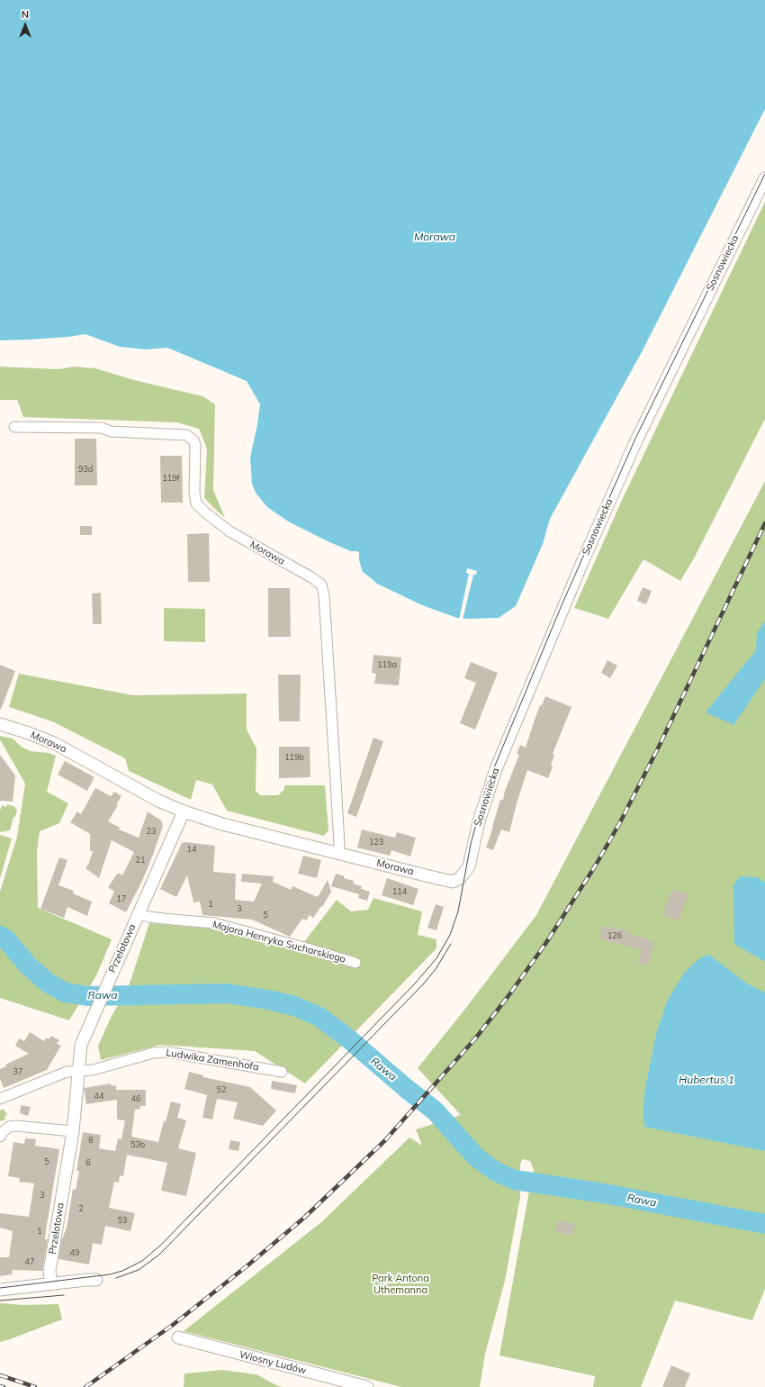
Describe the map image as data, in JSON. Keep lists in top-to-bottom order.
{
  "streets": {
    "street": [
      "Sosnowiecka",
      "Morawa",
      "Majora Henryka Sucharskiego",
      "Przelotowa",
      "Ludwika Zamenhofa",
      "Wiosny Ludów"
    ]
  },
  "crossings": [
    ["Sosnowiecka", "Morawa"],
    ["Morawa", "Przelotowa"],
    ["Majora Henryka Sucharskiego", "Przelotowa"],
    ["Przelotowa", "Ludwika Zamenhofa"]
  ],
  "water": ["Morawa", "Rawa", "Hubertus 1"],
  "parks": ["Park Antona Uthemanna"],
  "house_numbers": [
    "93d",
    "119f",
    "119a",
    "119b",
    "23",
    "123",
    "14",
    "21",
    "114",
    "17",
    "1",
    "3",
    "5",
    "126",
    "37",
    "52",
    "44",
    "46",
    "8",
    "53b",
    "5",
    "6",
    "3",
    "2",
    "53",
    "1",
    "49",
    "47"
  ],
  "north": "top"
}
